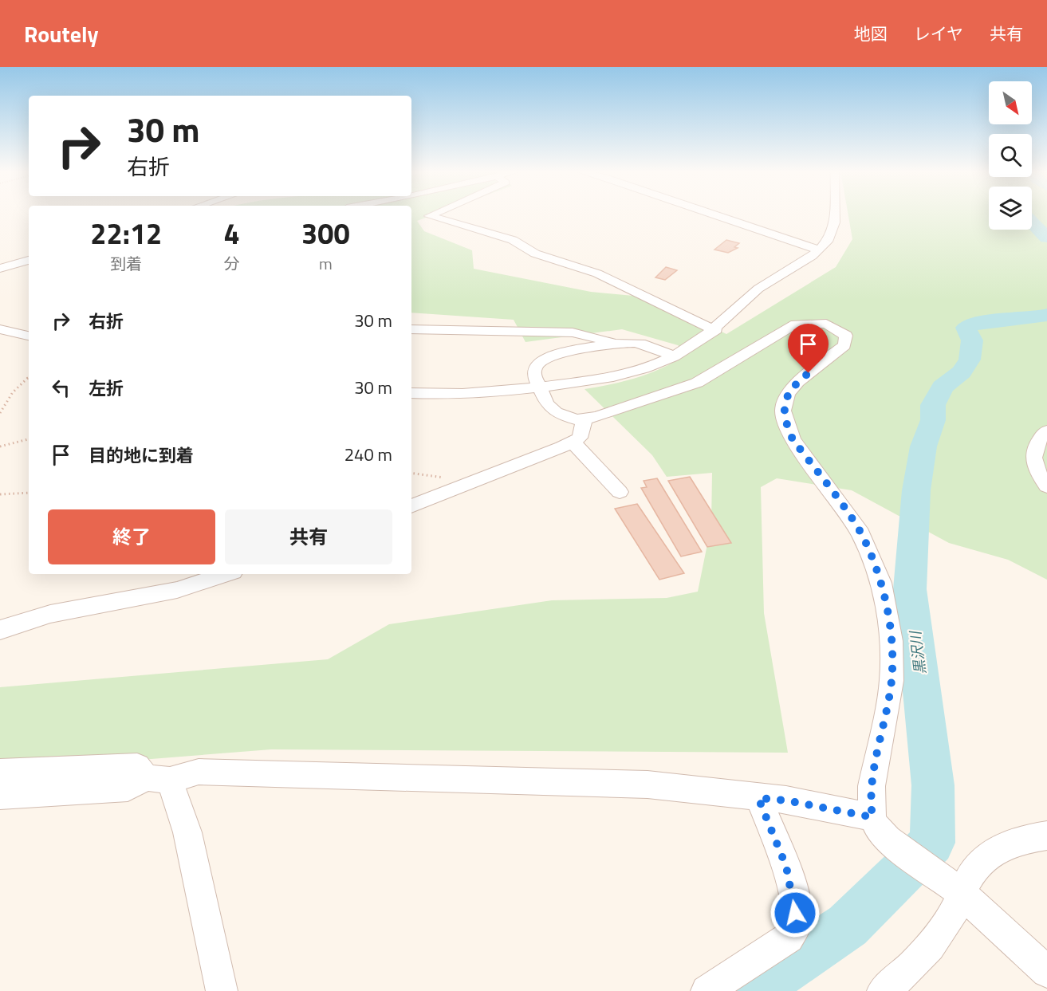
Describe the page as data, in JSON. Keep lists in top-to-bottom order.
{
  "water": ["黒沢川"],
  "north": "bottom right",
  "page": {
    "header": "Routely",
    "nav": ["地図", "レイヤ", "共有"],
    "turn": ["30 m", "右折"],
    "eta": [
      "22:12",
      "到着",
      "4",
      "分",
      "300",
      "m"
    ],
    "list": [
      {
        "name": "右折",
        "value": "30 m"
      },
      {
        "name": "左折",
        "value": "30 m"
      },
      {
        "name": "目的地に到着",
        "value": "240 m"
      }
    ],
    "buttons": ["終了", "共有"]
  }
}
